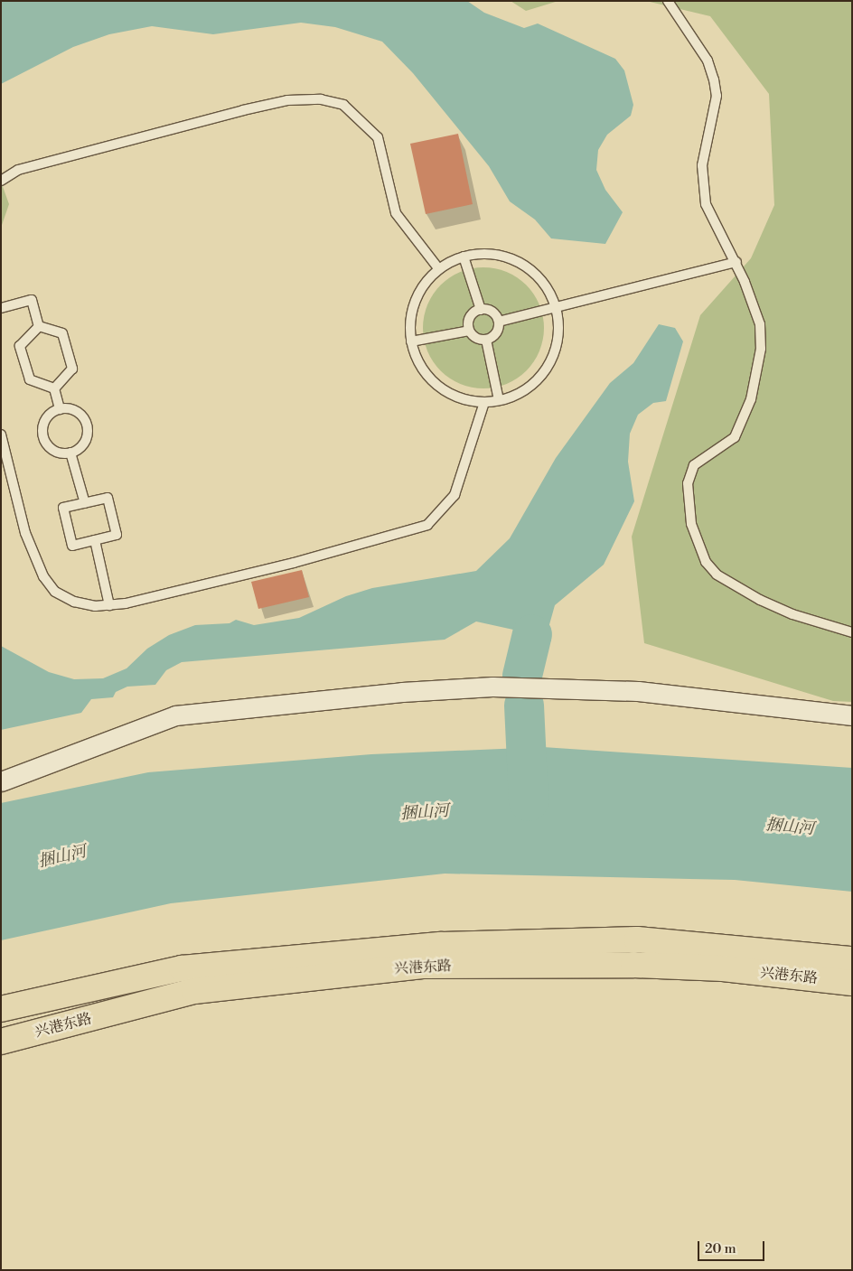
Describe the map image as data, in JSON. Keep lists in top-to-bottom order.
{
  "streets": {
    "main road": ["兴港东路"]
  },
  "water": ["捆山河"],
  "scale_bar": "20 m"
}
